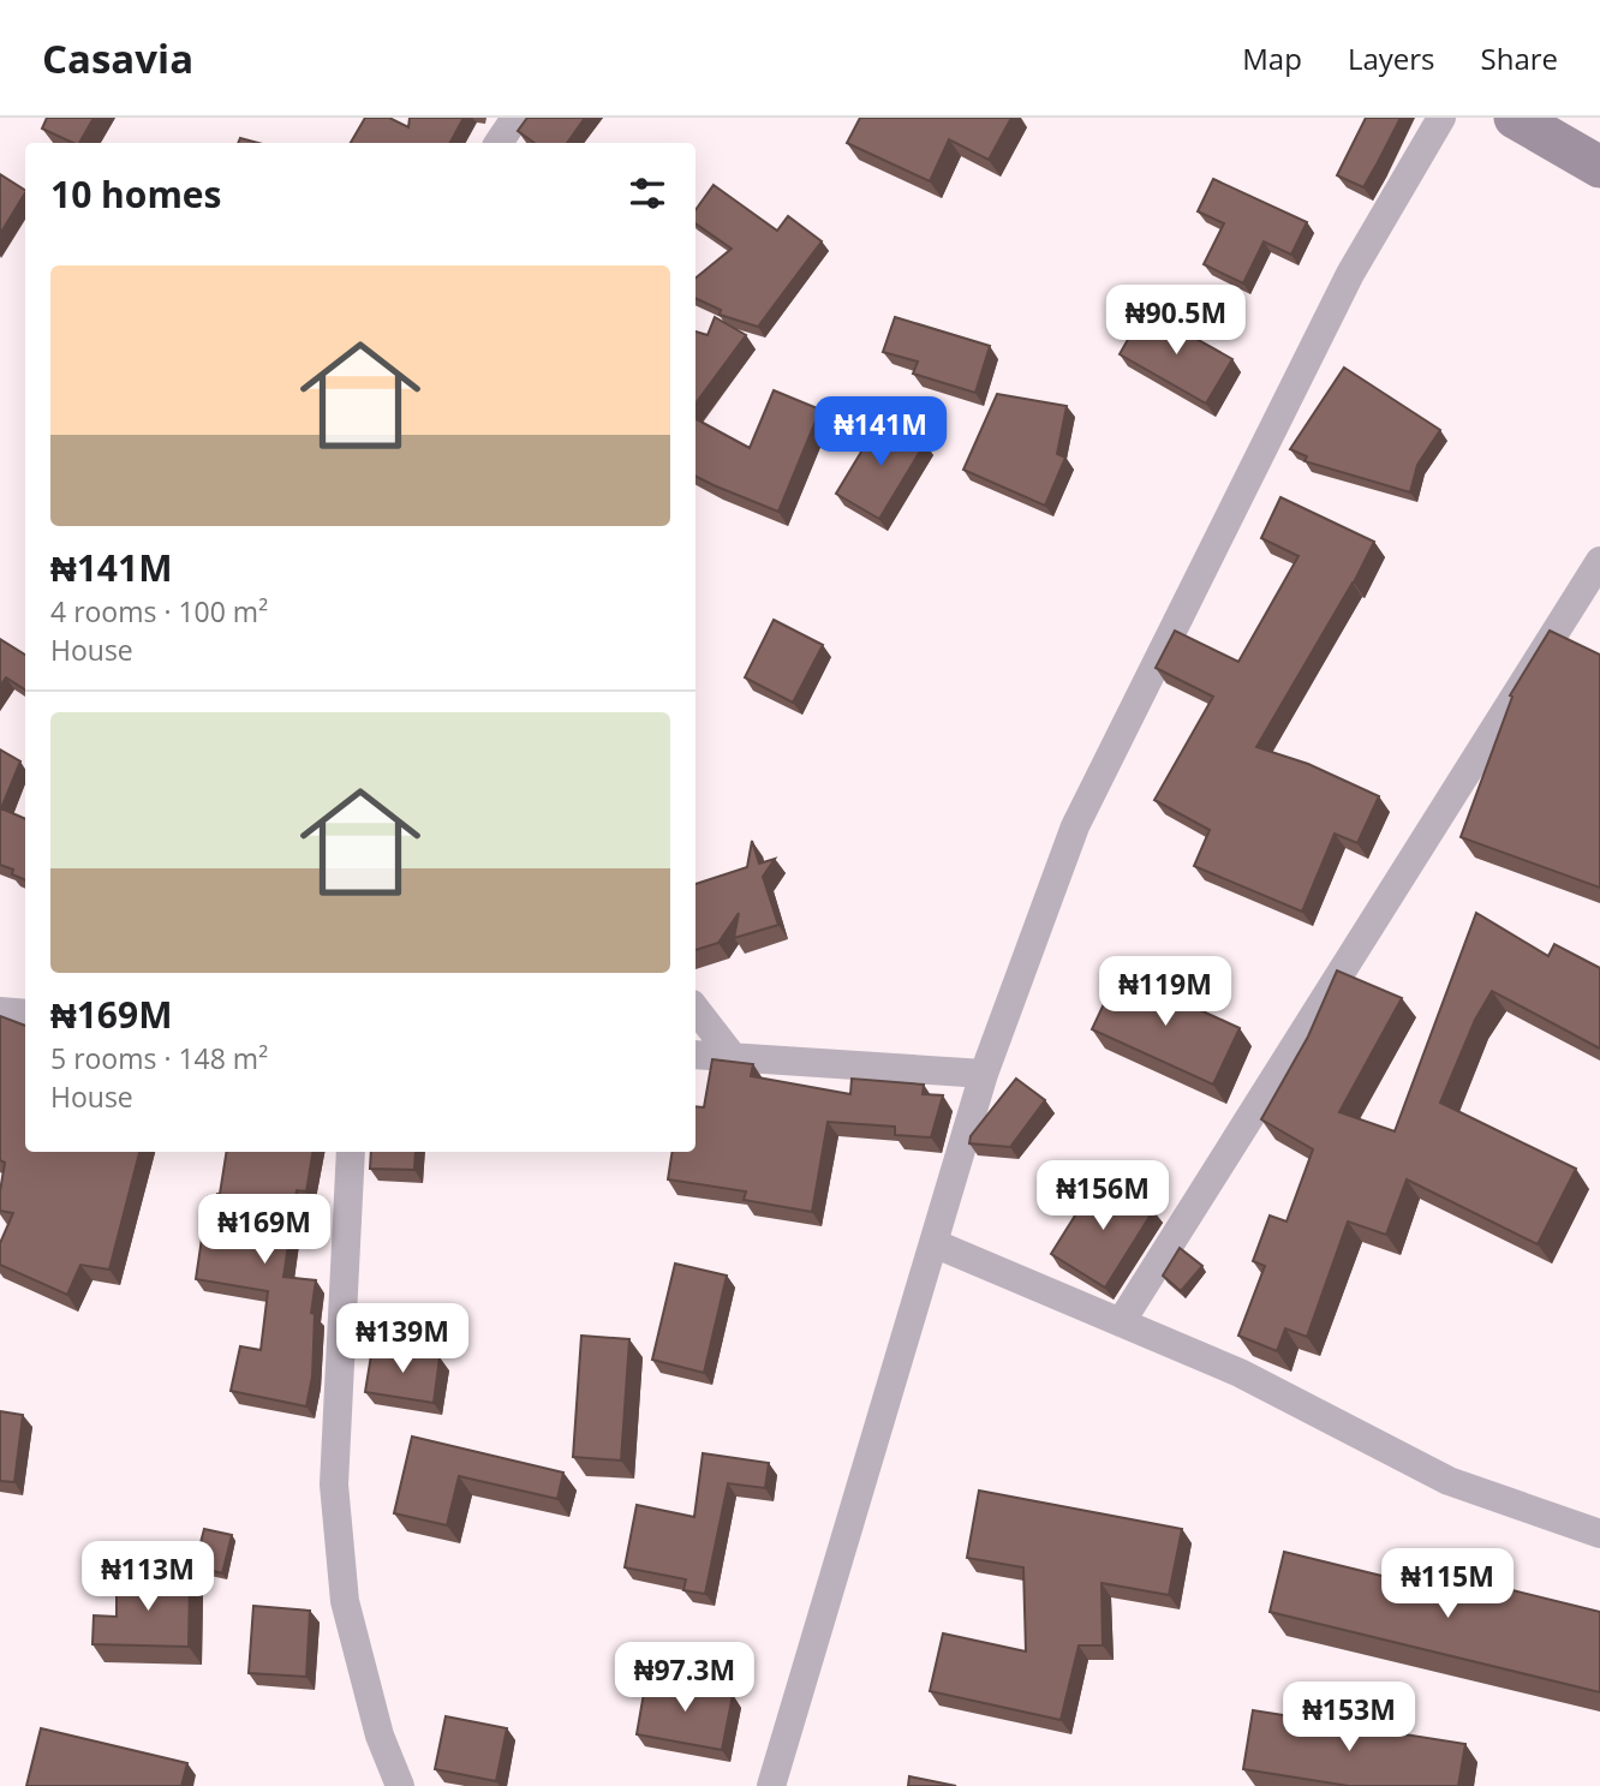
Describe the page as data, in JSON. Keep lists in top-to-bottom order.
{
  "page": {
    "header": "Casavia",
    "nav": ["Map", "Layers", "Share"],
    "heading": "10 homes",
    "list": [
      {
        "name": "₦141M",
        "note": "4 rooms · 100 m² · House"
      },
      {
        "name": "₦169M",
        "note": "5 rooms · 148 m² · House"
      }
    ],
    "price": [
      "₦90.5M",
      "₦141M",
      "₦119M",
      "₦156M",
      "₦169M",
      "₦139M",
      "₦113M",
      "₦115M",
      "₦97.3M",
      "₦153M"
    ]
  }
}
